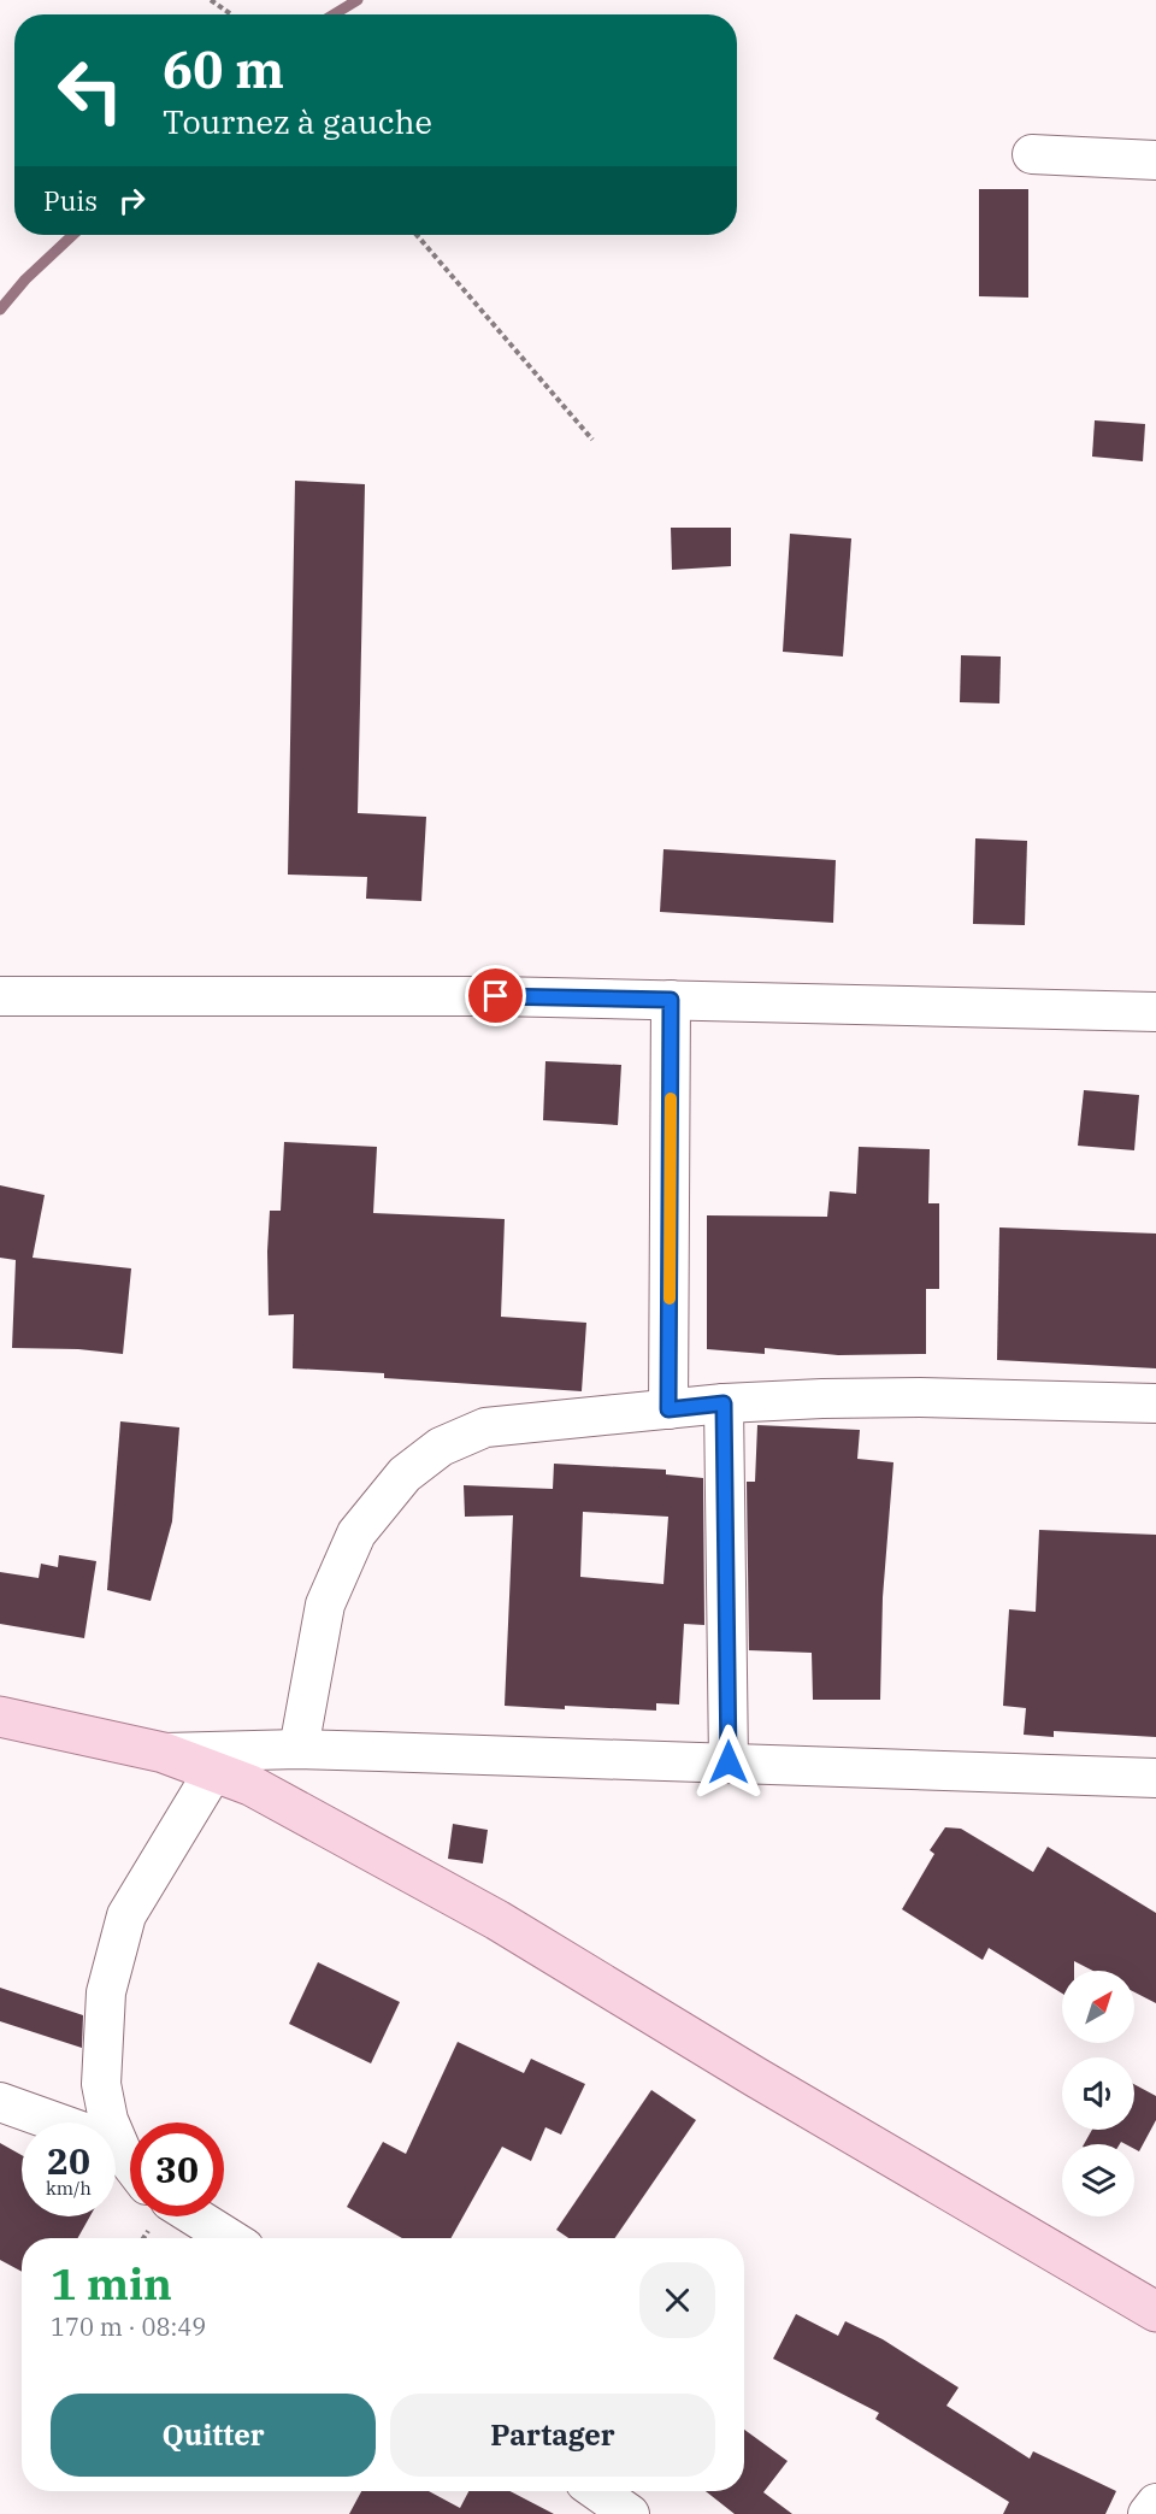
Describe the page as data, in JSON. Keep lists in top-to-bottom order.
{
  "north": "top right",
  "page": {
    "turn": ["60 m", "Tournez à gauche"],
    "then": "Puis",
    "speed": "20 km/h",
    "limit": "30",
    "heading": ["1 min", "170 m · 08:49"],
    "buttons": ["Quitter", "Partager"]
  }
}
